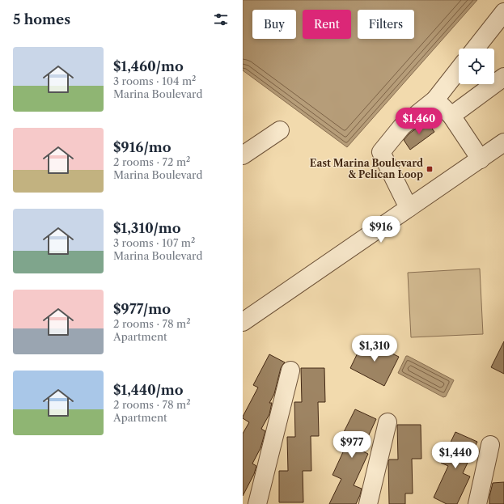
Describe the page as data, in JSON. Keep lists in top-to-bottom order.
{
  "places": {
    "transit": ["East Marina Boulevard & Pelican Loop"]
  },
  "page": {
    "heading": "5 homes",
    "chip": ["Buy", "Rent", "Filters"],
    "list": [
      {
        "name": "$1,460/mo",
        "note": "3 rooms · 104 m² · Marina Boulevard"
      },
      {
        "name": "$916/mo",
        "note": "2 rooms · 72 m² · Marina Boulevard"
      },
      {
        "name": "$1,310/mo",
        "note": "3 rooms · 107 m² · Marina Boulevard"
      },
      {
        "name": "$977/mo",
        "note": "2 rooms · 78 m² · Apartment"
      },
      {
        "name": "$1,440/mo",
        "note": "2 rooms · 78 m² · Apartment"
      }
    ],
    "price": [
      "$1,460",
      "$916",
      "$1,310",
      "$977",
      "$1,440"
    ]
  }
}
